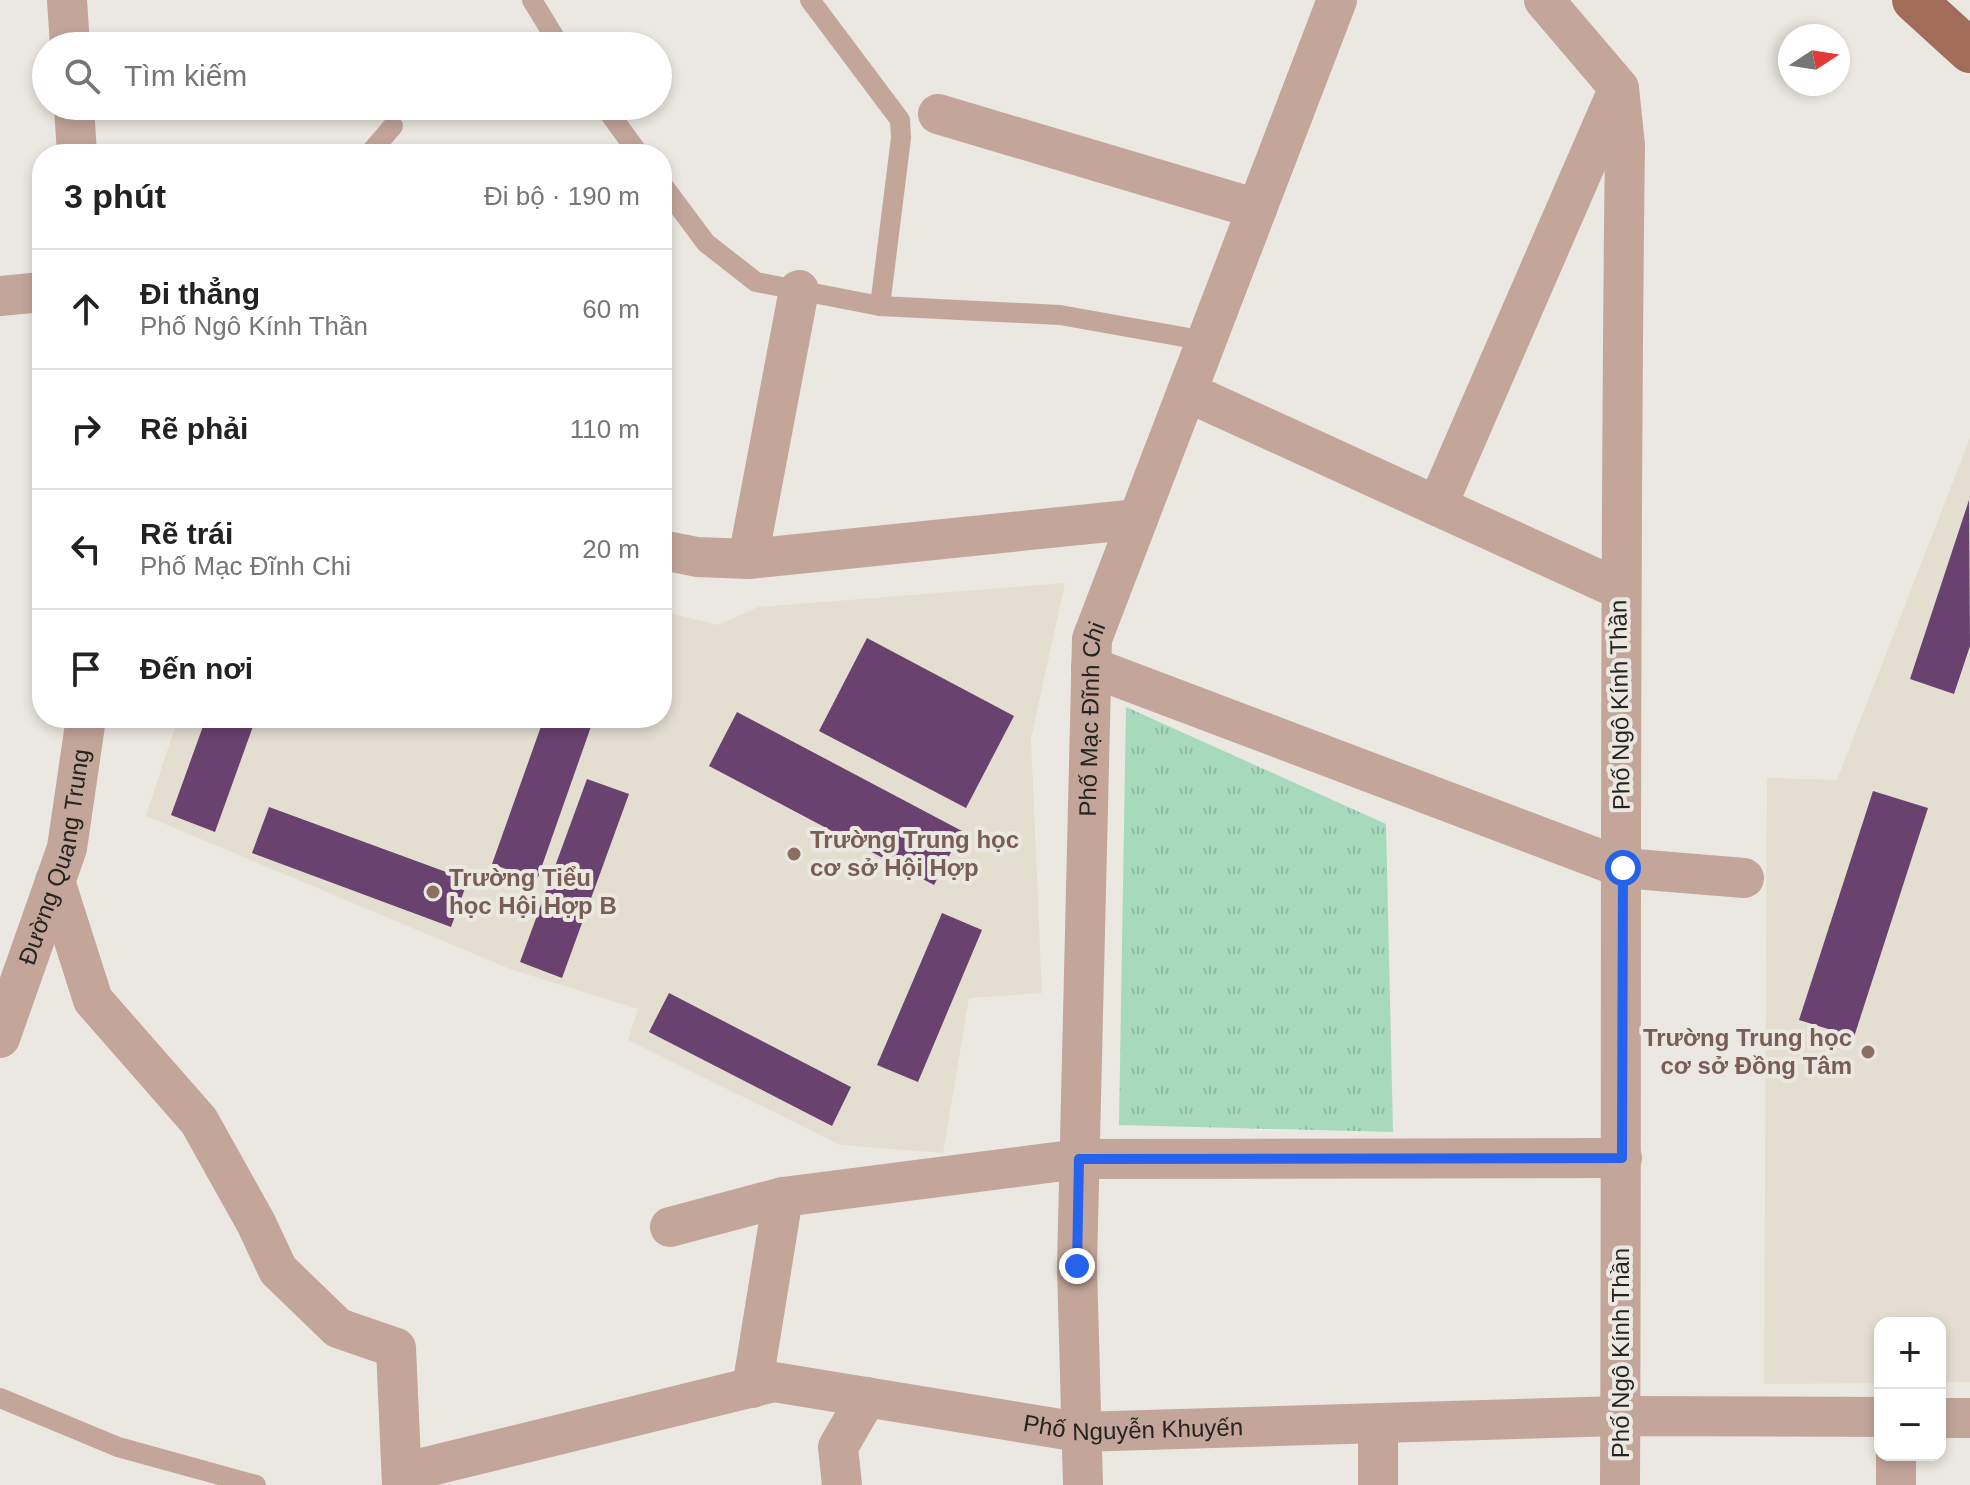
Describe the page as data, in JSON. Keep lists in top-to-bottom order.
{
  "streets": {
    "street": [
      "Phố Ngô Kính Thần",
      "Phố Mạc Đĩnh Chi",
      "Đường Quang Trung",
      "Phố Nguyễn Khuyến"
    ]
  },
  "crossings": [
    ["Phố Ngô Kính Thần", "Phố Nguyễn Khuyến"],
    ["Phố Mạc Đĩnh Chi", "Phố Nguyễn Khuyến"]
  ],
  "places": ["Trường Trung học cơ sở Hội Hợp", "Trường Tiểu học Hội Hợp B", "Trường Trung học cơ sở Đồng Tâm"],
  "north": "right",
  "page": {
    "search": "Tìm kiếm",
    "heading": ["3 phút", "Đi bộ · 190 m"],
    "list": [
      ["Đi thẳng", "Phố Ngô Kính Thần", "60 m"],
      ["Rẽ phải", "110 m"],
      ["Rẽ trái", "Phố Mạc Đĩnh Chi", "20 m"],
      "Đến nơi"
    ],
    "map_buttons": ["+", "−"]
  }
}
